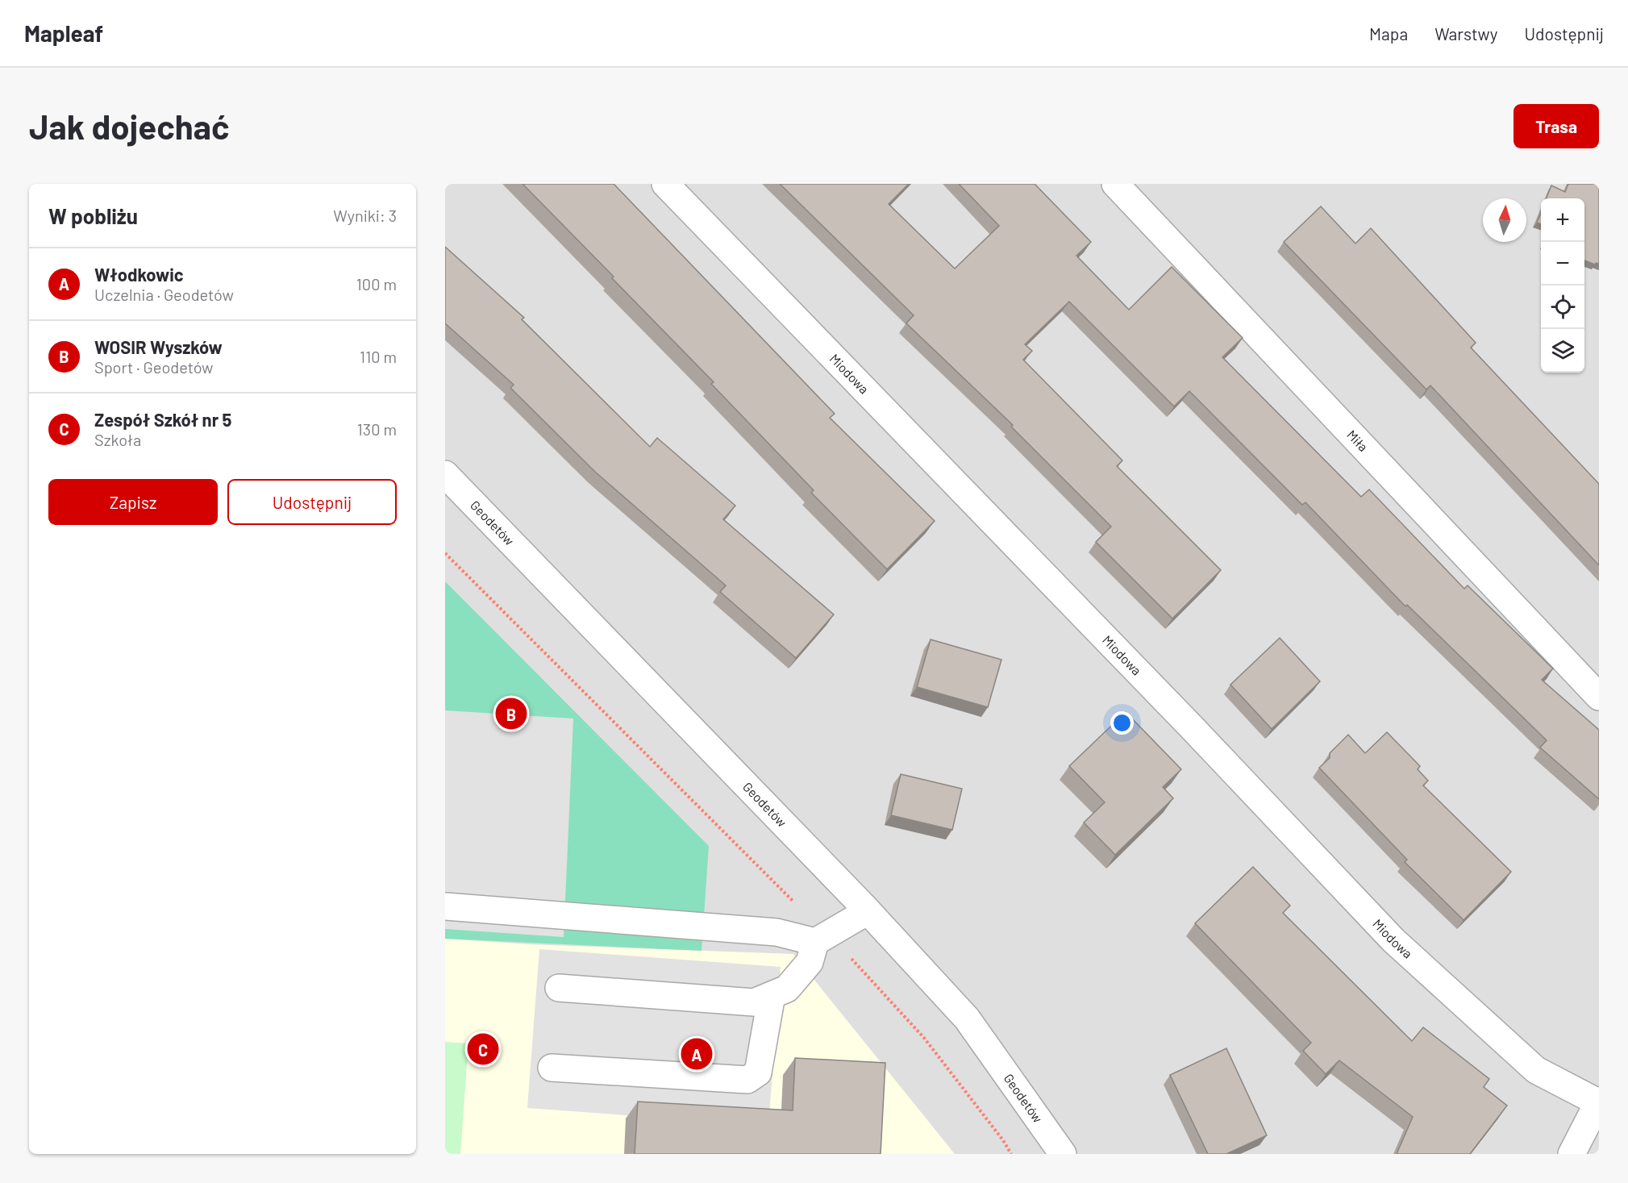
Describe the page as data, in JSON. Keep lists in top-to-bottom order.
{
  "streets": {
    "street": ["Miodowa", "Miła", "Geodetów"]
  },
  "north": "top",
  "page": {
    "header": "Mapleaf",
    "nav": ["Mapa", "Warstwy", "Udostępnij"],
    "buttons": [
      "Trasa",
      ["Zapisz", "Udostępnij"]
    ],
    "title": "Jak dojechać",
    "heading": ["W pobliżu", "Wyniki: 3"],
    "map_buttons": ["+", "−"],
    "list": [
      {
        "mark": "A",
        "name": "Włodkowic",
        "note": "Uczelnia · Geodetów",
        "value": "100 m"
      },
      {
        "mark": "B",
        "name": "WOSIR Wyszków",
        "note": "Sport · Geodetów",
        "value": "110 m"
      },
      {
        "mark": "C",
        "name": "Zespół Szkół nr 5",
        "note": "Szkoła",
        "value": "130 m"
      }
    ],
    "pins": ["B", "C", "A"]
  }
}
